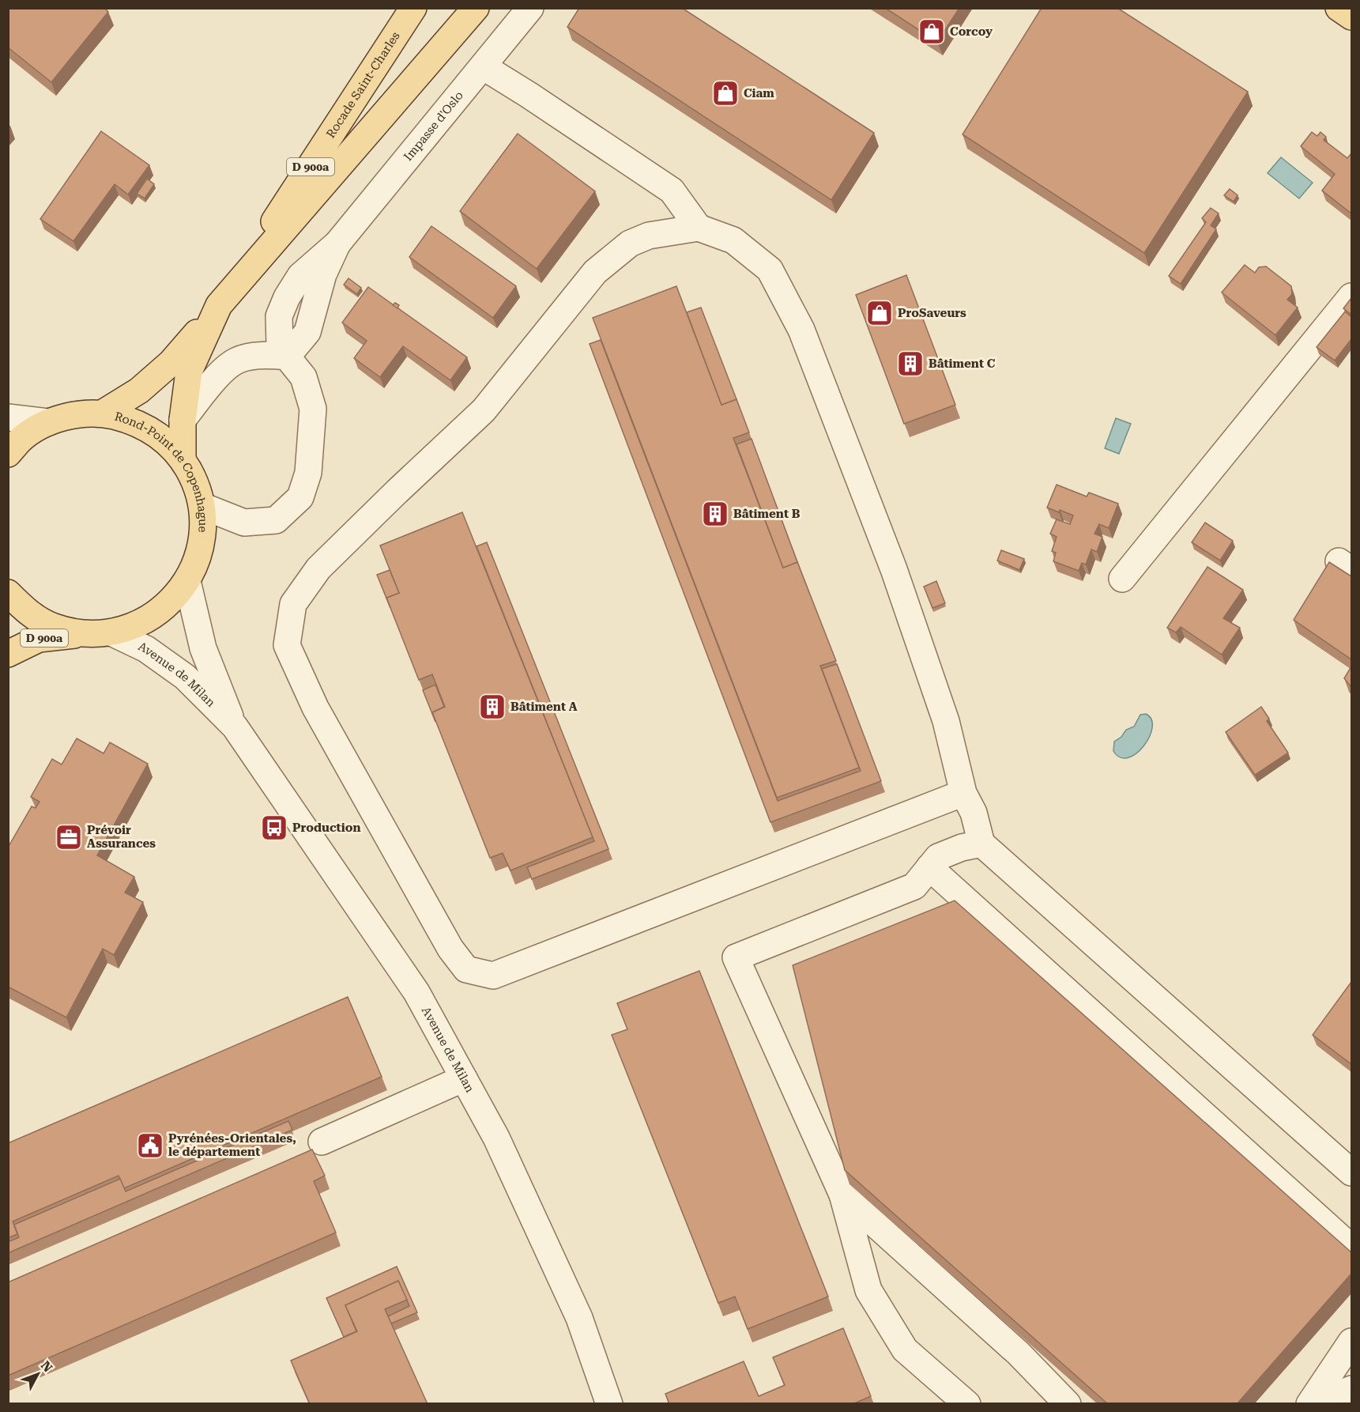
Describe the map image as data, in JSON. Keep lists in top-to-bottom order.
{
  "streets": {
    "main road": ["Rocade Saint-Charles", "D 900a", "Rond-Point de Copenhague"],
    "street": ["Impasse d'Oslo", "Avenue de Milan"]
  },
  "crossings": [
    ["Rocade Saint-Charles", "Impasse d'Oslo"],
    ["Rocade Saint-Charles", "Rond-Point de Copenhague"],
    ["Impasse d'Oslo", "Rond-Point de Copenhague"],
    ["D 900a", "Rond-Point de Copenhague"],
    ["Rond-Point de Copenhague", "Avenue de Milan"]
  ],
  "places": {
    "shop": ["Corcoy", "Ciam", "ProSaveurs"],
    "building": ["Bâtiment C", "Bâtiment B", "Bâtiment A"],
    "bus stop": ["Production"],
    "office": ["Prévoir Assurances"],
    "public building": ["Pyrénées-Orientales, le département"]
  },
  "north": "top right"
}
